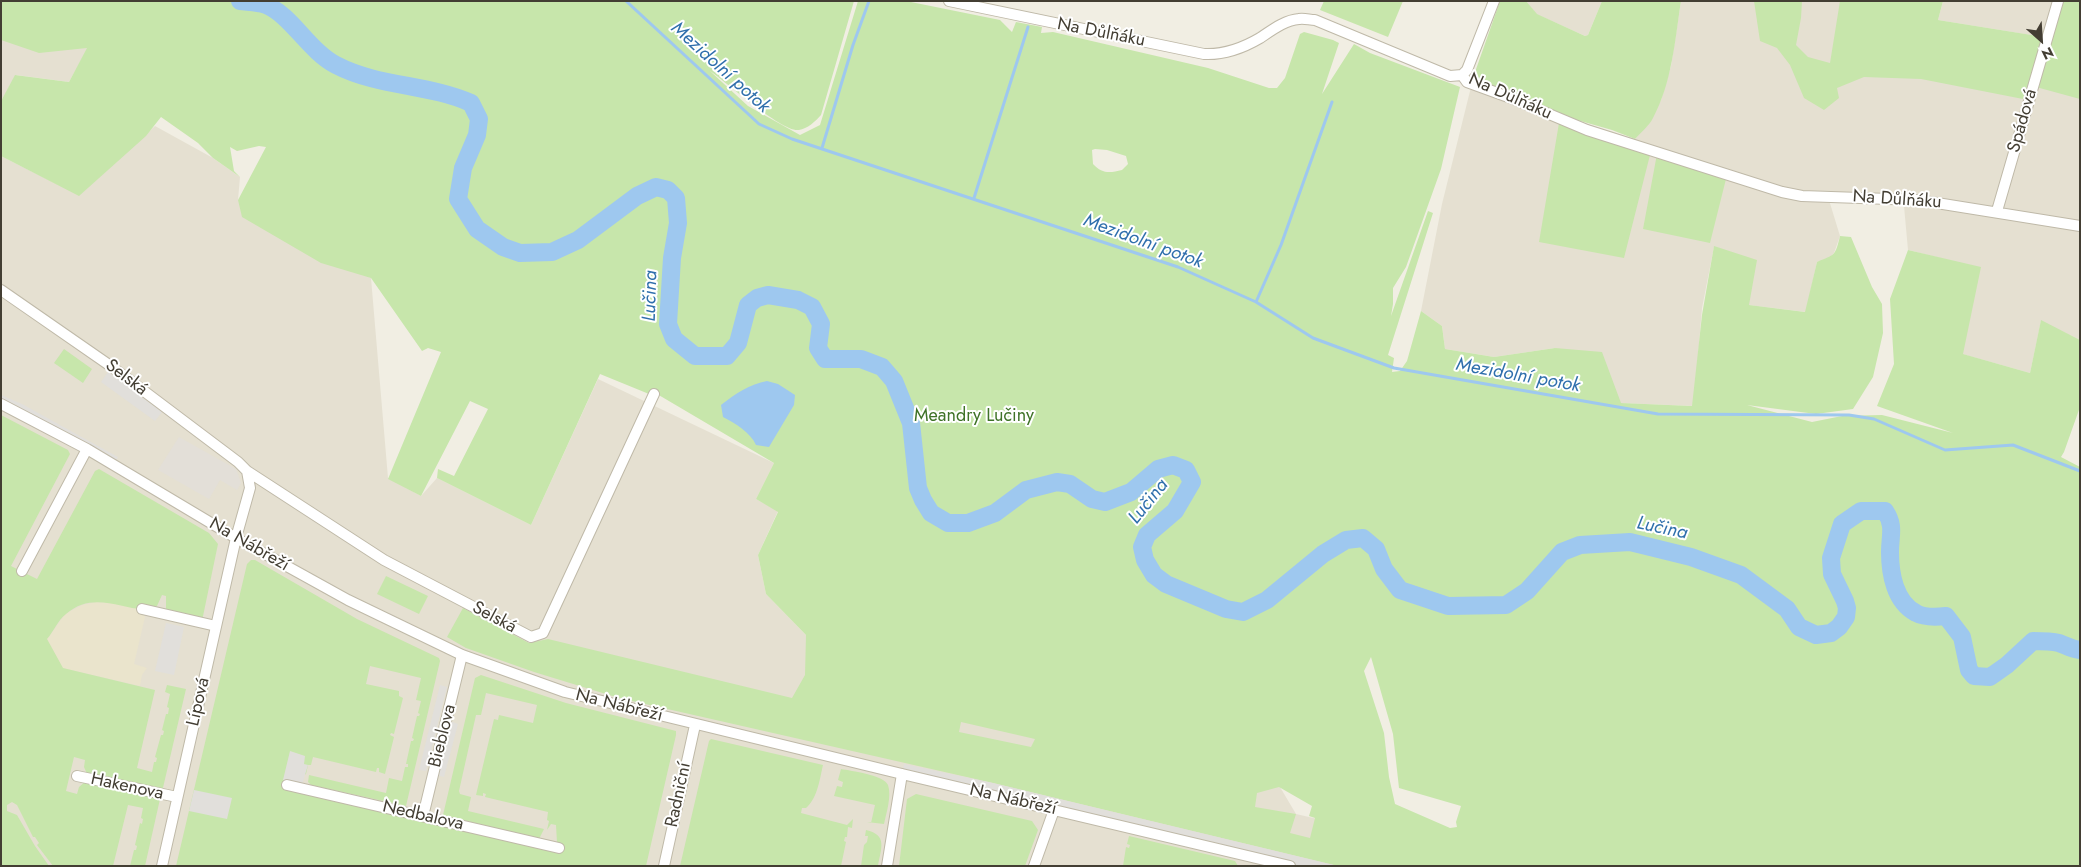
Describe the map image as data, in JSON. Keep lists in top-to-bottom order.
{
  "streets": {
    "street": [
      "Na Důlňáku",
      "Spádová",
      "Selská",
      "Na Nábřeží",
      "Lípová",
      "Bieblova",
      "Hakenova",
      "Radniční",
      "Nedbalova"
    ]
  },
  "crossings": [
    ["Na Důlňáku", "Spádová"],
    ["Na Nábřeží", "Lípová"],
    ["Na Nábřeží", "Bieblova"],
    ["Na Nábřeží", "Radniční"],
    ["Lípová", "Hakenova"],
    ["Bieblova", "Nedbalova"]
  ],
  "water": ["Mezidolní potok", "Lučina"],
  "parks": ["Meandry Lučiny"],
  "north": "bottom right"
}
